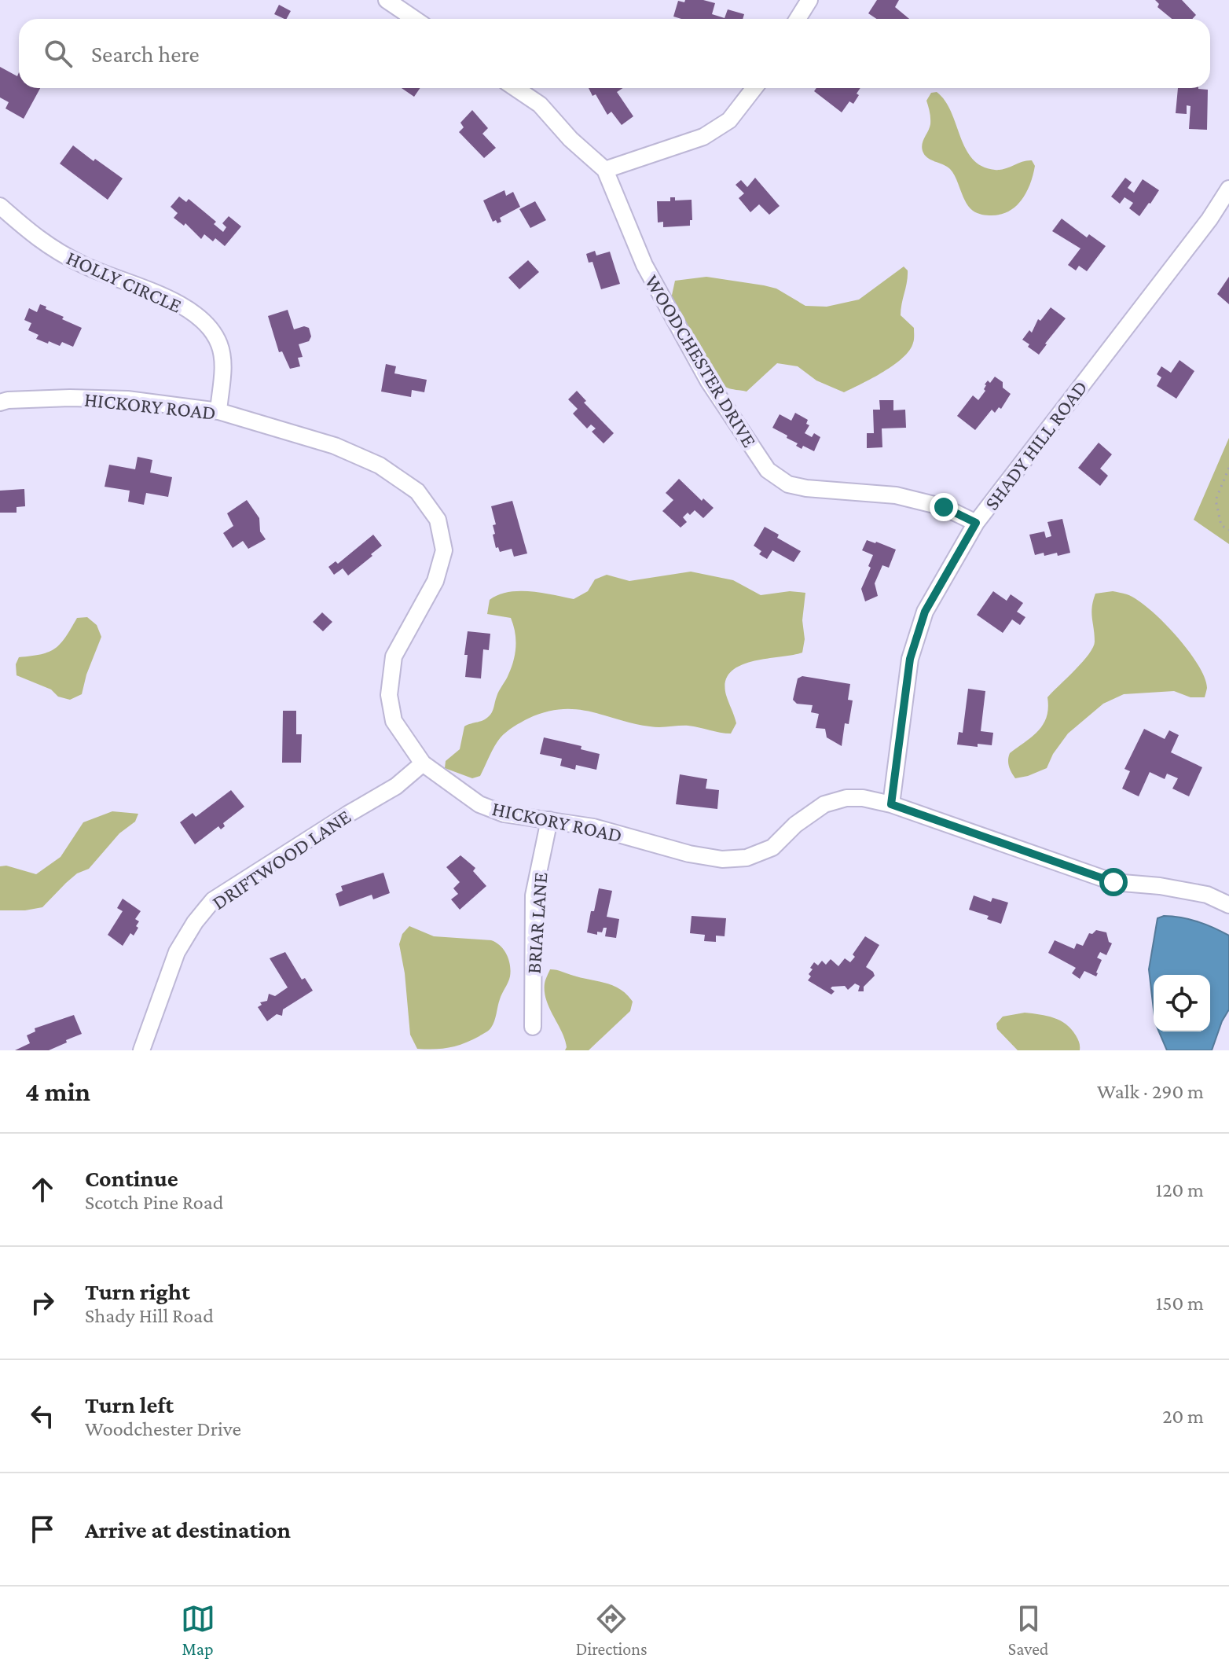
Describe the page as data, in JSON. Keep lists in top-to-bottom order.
{
  "streets": {
    "street": [
      "HOLLY CIRCLE",
      "WOODCHESTER DRIVE",
      "HICKORY ROAD",
      "SHADY HILL ROAD",
      "DRIFTWOOD LANE",
      "BRIAR LANE"
    ]
  },
  "crossings": [
    ["HOLLY CIRCLE", "HICKORY ROAD"],
    ["WOODCHESTER DRIVE", "SHADY HILL ROAD"],
    ["HICKORY ROAD", "SHADY HILL ROAD"],
    ["HICKORY ROAD", "DRIFTWOOD LANE"],
    ["HICKORY ROAD", "BRIAR LANE"]
  ],
  "page": {
    "search": "Search here",
    "heading": ["4 min", "Walk · 290 m"],
    "list": [
      ["Continue", "Scotch Pine Road", "120 m"],
      ["Turn right", "Shady Hill Road", "150 m"],
      ["Turn left", "Woodchester Drive", "20 m"],
      "Arrive at destination"
    ],
    "nav": ["Map", "Directions", "Saved"]
  }
}
